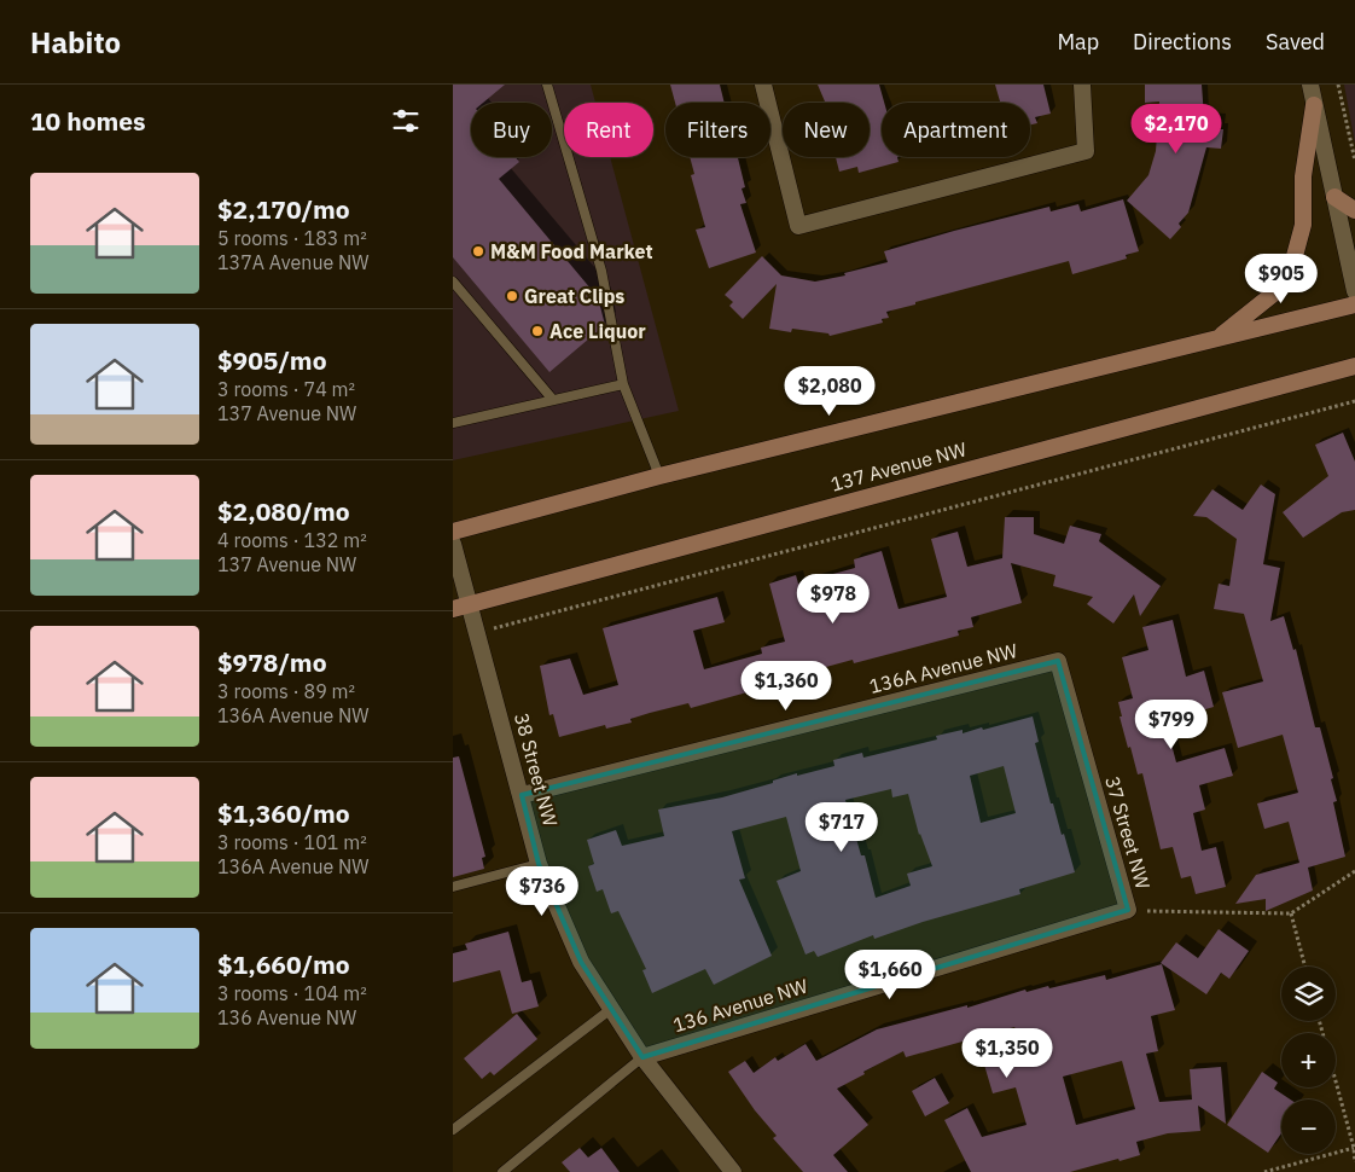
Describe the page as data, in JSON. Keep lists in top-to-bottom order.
{
  "streets": {
    "main road": ["137 Avenue NW"],
    "street": [
      "136A Avenue NW",
      "38 Street NW",
      "37 Street NW",
      "136 Avenue NW"
    ]
  },
  "crossings": [
    ["137 Avenue NW", "38 Street NW"],
    ["136A Avenue NW", "38 Street NW"],
    ["136A Avenue NW", "37 Street NW"],
    ["38 Street NW", "136 Avenue NW"],
    ["37 Street NW", "136 Avenue NW"]
  ],
  "places": ["M&M Food Market", "Great Clips", "Ace Liquor"],
  "page": {
    "header": "Habito",
    "nav": ["Map", "Directions", "Saved"],
    "heading": "10 homes",
    "chip": [
      "Buy",
      "Rent",
      "Filters",
      "New",
      "Apartment"
    ],
    "price": [
      "$2,170",
      "$905",
      "$2,080",
      "$978",
      "$1,360",
      "$799",
      "$717",
      "$736",
      "$1,660",
      "$1,350"
    ],
    "list": [
      {
        "name": "$2,170/mo",
        "note": "5 rooms · 183 m² · 137A Avenue NW"
      },
      {
        "name": "$905/mo",
        "note": "3 rooms · 74 m² · 137 Avenue NW"
      },
      {
        "name": "$2,080/mo",
        "note": "4 rooms · 132 m² · 137 Avenue NW"
      },
      {
        "name": "$978/mo",
        "note": "3 rooms · 89 m² · 136A Avenue NW"
      },
      {
        "name": "$1,360/mo",
        "note": "3 rooms · 101 m² · 136A Avenue NW"
      },
      {
        "name": "$1,660/mo",
        "note": "3 rooms · 104 m² · 136 Avenue NW"
      }
    ],
    "map_buttons": ["+", "−"]
  }
}
